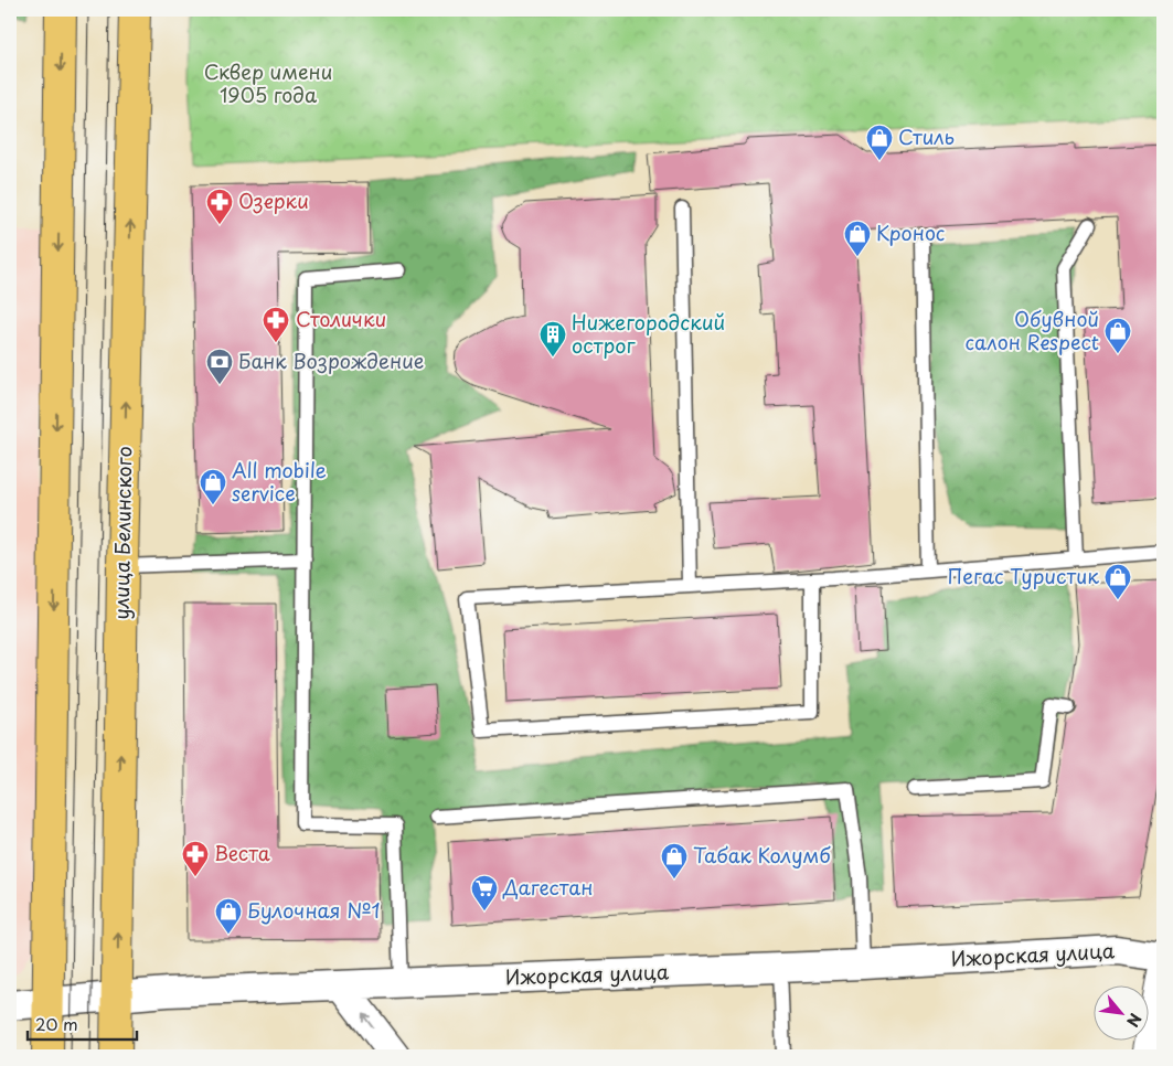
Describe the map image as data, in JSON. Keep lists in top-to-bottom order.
{
  "streets": {
    "main road": ["улица Белинского"],
    "street": ["Ижорская улица"]
  },
  "crossings": [
    ["улица Белинского", "Ижорская улица"]
  ],
  "parks": ["Сквер имени 1905 года"],
  "places": {
    "shop": [
      "Стиль",
      "Кронос",
      "Обувной салон Respect",
      "All mobile service",
      "Пегас Туристик",
      "Табак Колумб",
      "Булочная №1"
    ],
    "pharmacy": ["Озерки", "Столички", "Веста"],
    "building": ["Нижегородский острог"],
    "bank": ["Банк Возрождение"],
    "supermarket": ["Дагестан"]
  },
  "scale_bar": "20 m",
  "north": "bottom right"
}
